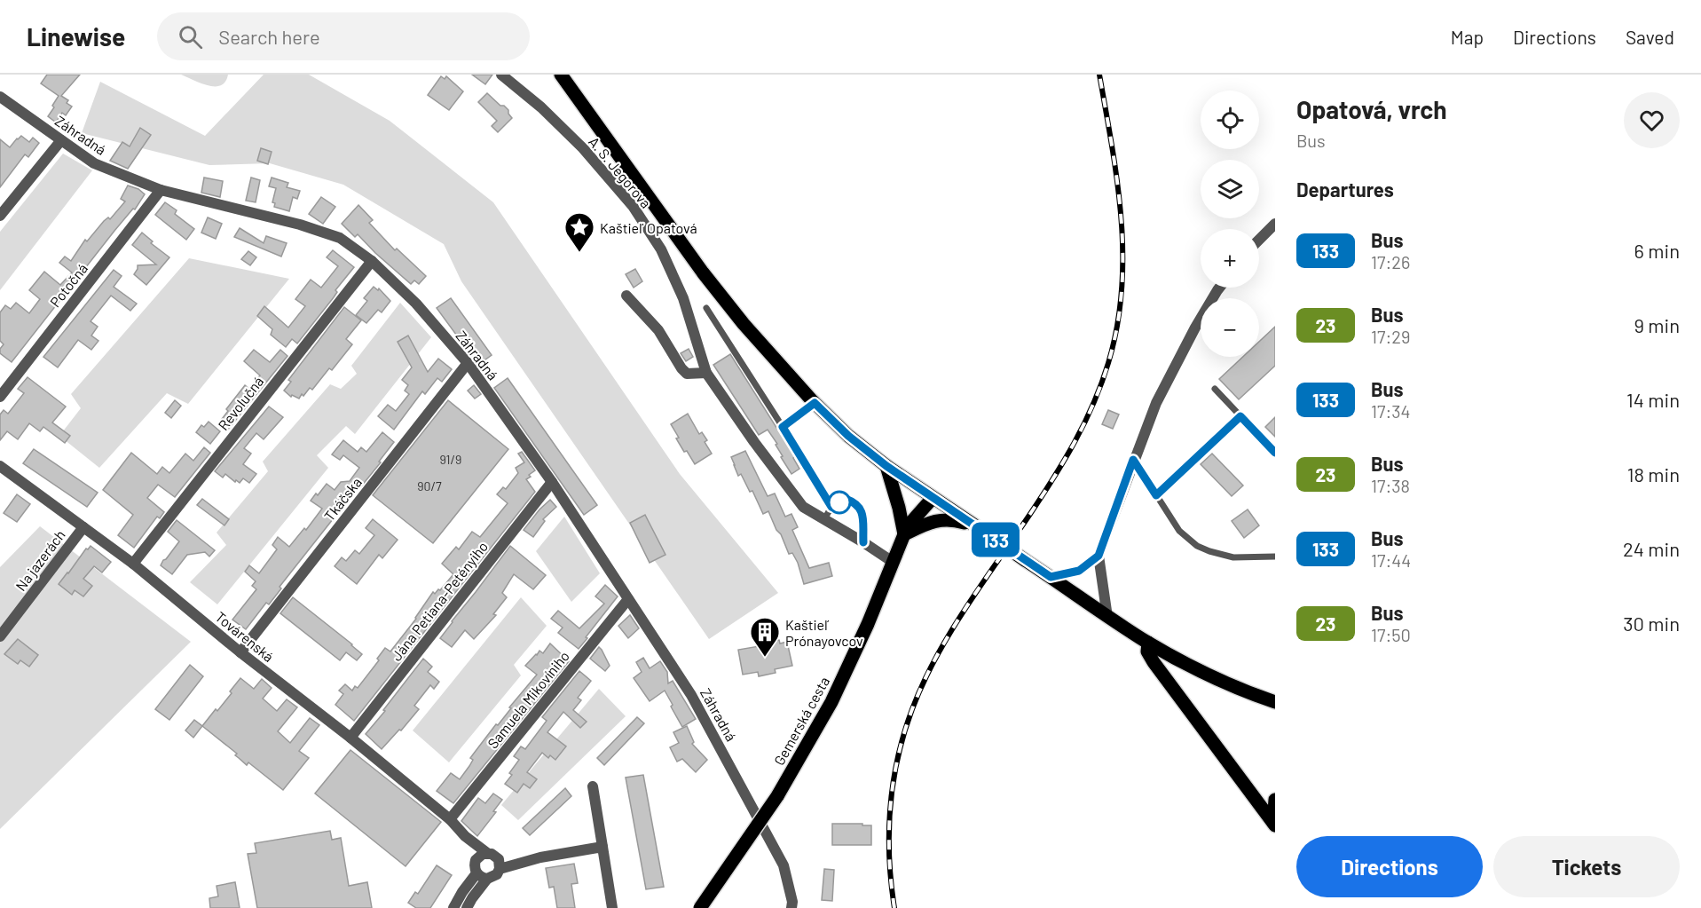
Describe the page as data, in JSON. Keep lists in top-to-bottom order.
{
  "streets": {
    "main road": ["Gemerská cesta"],
    "street": [
      "Záhradná",
      "A. S. Jegorova",
      "Potočná",
      "Revolučná",
      "Tkáčska",
      "Na jazerách",
      "Jána Petiana-Petényiho",
      "Továrenská",
      "Samuela Mikovíniho"
    ]
  },
  "crossings": [
    ["Záhradná", "Potočná"],
    ["Záhradná", "Revolučná"],
    ["Záhradná", "Tkáčska"],
    ["Záhradná", "Jána Petiana-Petényiho"],
    ["Záhradná", "Samuela Mikovíniho"],
    ["A. S. Jegorova", "Gemerská cesta"],
    ["Revolučná", "Továrenská"],
    ["Tkáčska", "Továrenská"],
    ["Na jazerách", "Továrenská"],
    ["Jána Petiana-Petényiho", "Továrenská"],
    ["Továrenská", "Samuela Mikovíniho"]
  ],
  "places": {
    "place": ["Kaštieľ Opatová"],
    "building": ["Kaštieľ Prónayovcov"]
  },
  "lines": ["bus line 133"],
  "house_numbers": ["91/9", "90/7"],
  "page": {
    "header": "Linewise",
    "search": "Search here",
    "nav": ["Map", "Directions", "Saved"],
    "on_map": "133",
    "heading": [
      ["Opatová, vrch", "Bus"],
      "Departures"
    ],
    "map_buttons": ["+", "−"],
    "list": [
      {
        "mark": "133",
        "name": "Bus",
        "note": "17:26",
        "value": "6 min"
      },
      {
        "mark": "23",
        "name": "Bus",
        "note": "17:29",
        "value": "9 min"
      },
      {
        "mark": "133",
        "name": "Bus",
        "note": "17:34",
        "value": "14 min"
      },
      {
        "mark": "23",
        "name": "Bus",
        "note": "17:38",
        "value": "18 min"
      },
      {
        "mark": "133",
        "name": "Bus",
        "note": "17:44",
        "value": "24 min"
      },
      {
        "mark": "23",
        "name": "Bus",
        "note": "17:50",
        "value": "30 min"
      }
    ],
    "buttons": ["Directions", "Tickets"]
  }
}
